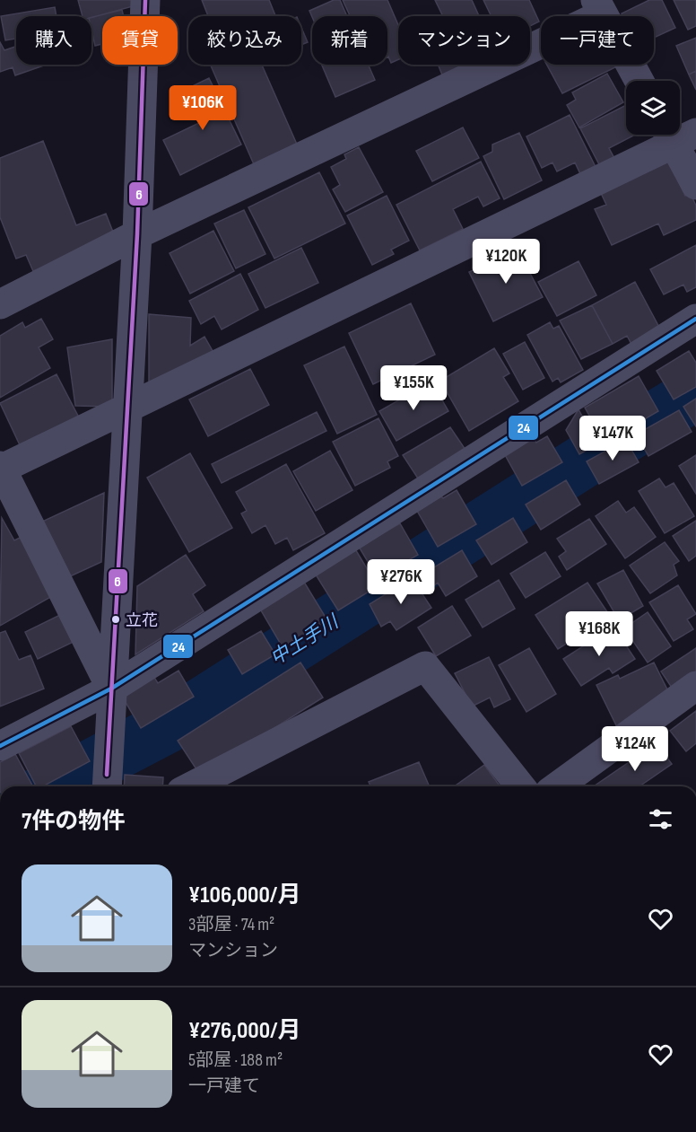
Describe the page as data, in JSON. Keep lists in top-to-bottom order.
{
  "water": ["中土手川"],
  "places": ["立花"],
  "lines": ["transit line 6", "transit line 24"],
  "page": {
    "chip": [
      "購入",
      "賃貸",
      "絞り込み",
      "新着",
      "マンション",
      "一戸建て"
    ],
    "price": [
      "¥106K",
      "¥120K",
      "¥155K",
      "¥147K",
      "¥276K",
      "¥168K",
      "¥124K"
    ],
    "heading": "7件の物件",
    "list": [
      {
        "name": "¥106,000/月",
        "note": "3部屋 · 74 m² · マンション"
      },
      {
        "name": "¥276,000/月",
        "note": "5部屋 · 188 m² · 一戸建て"
      }
    ]
  }
}
